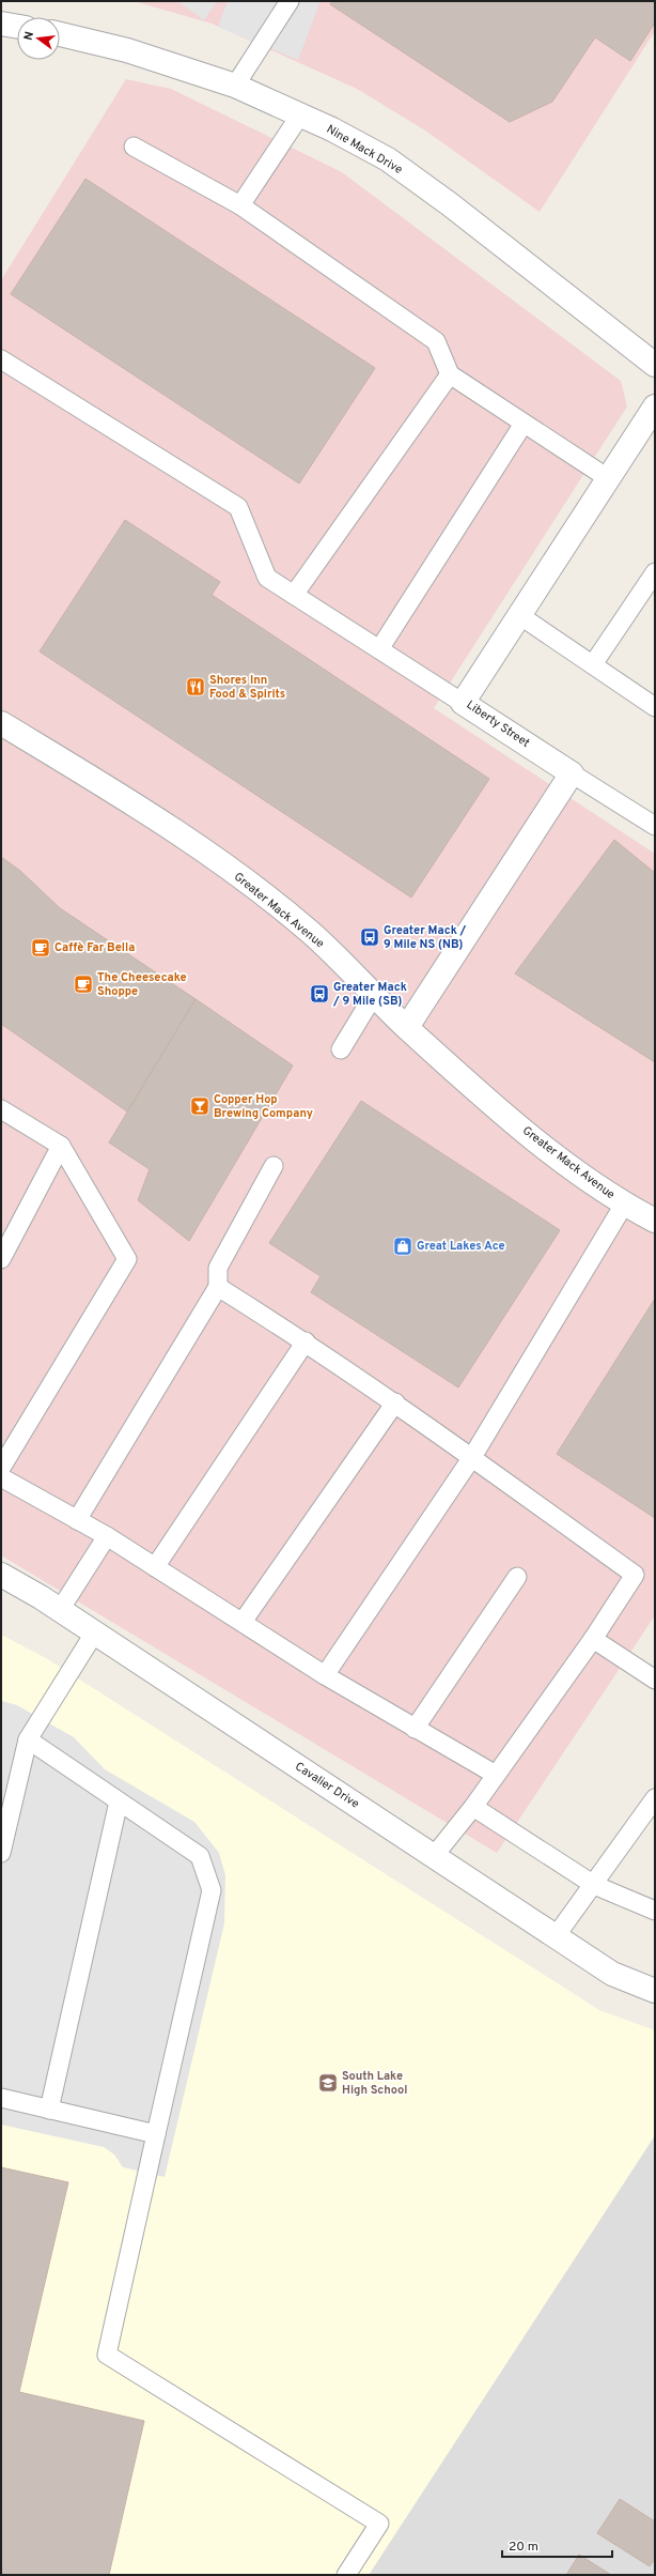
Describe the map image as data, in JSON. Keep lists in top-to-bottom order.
{
  "streets": {
    "street": [
      "Nine Mack Drive",
      "Liberty Street",
      "Greater Mack Avenue",
      "Cavalier Drive"
    ]
  },
  "places": {
    "restaurant": ["Shores Inn Food & Spirits"],
    "bus stop": ["Greater Mack / 9 Mile NS (NB)", "Greater Mack / 9 Mile (SB)"],
    "cafe": ["Caffè Far Bella", "The Cheesecake Shoppe"],
    "bar": ["Copper Hop Brewing Company"],
    "shop": ["Great Lakes Ace"],
    "school or university": ["South Lake High School"]
  },
  "scale_bar": "20 m",
  "north": "left"
}
